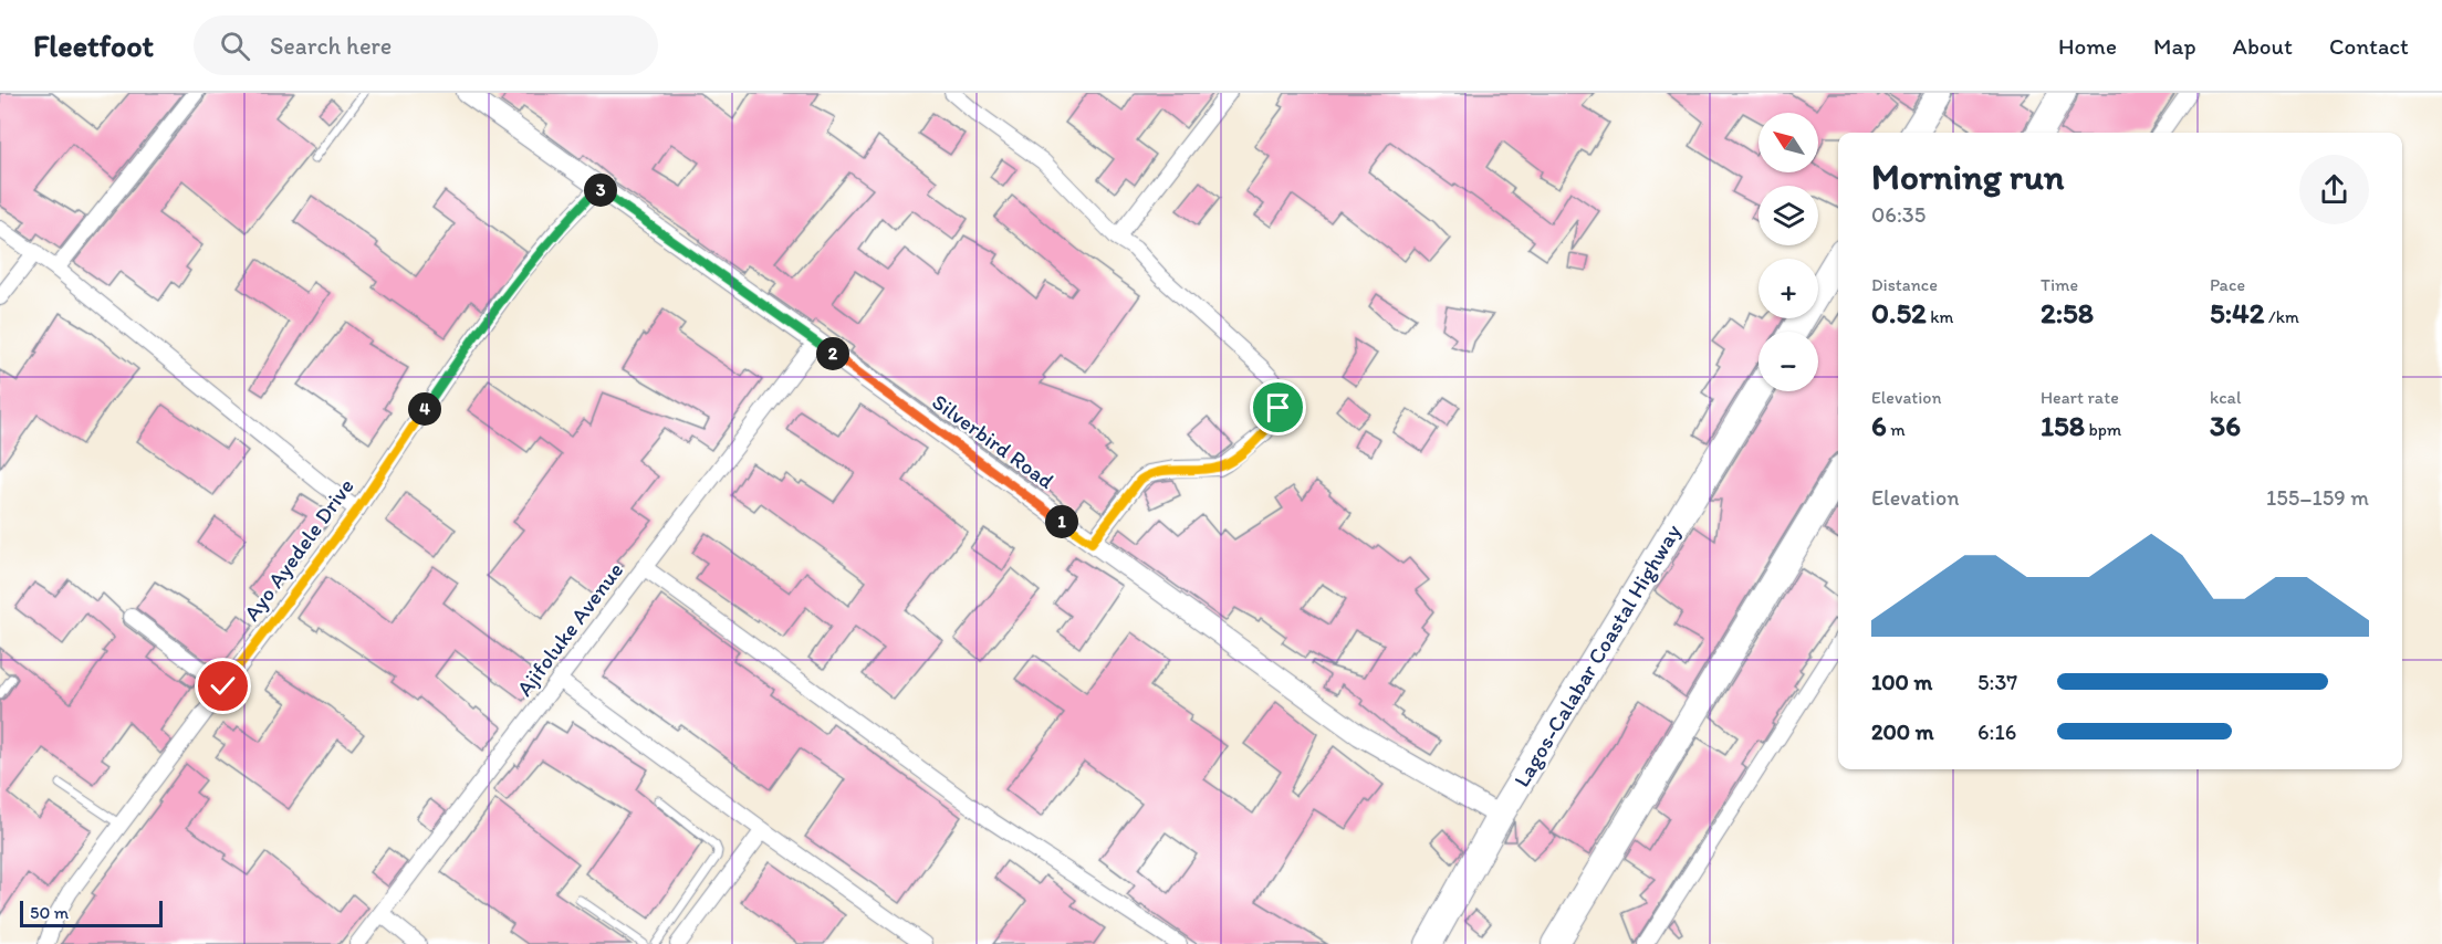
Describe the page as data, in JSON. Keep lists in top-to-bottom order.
{
  "streets": {
    "highway": ["Lagos-Calabar Coastal Highway"],
    "street": ["Silverbird Road", "Ayo Ayedele Drive", "Ajifoluke Avenue"]
  },
  "crossings": [
    ["Silverbird Road", "Ayo Ayedele Drive"],
    ["Silverbird Road", "Ajifoluke Avenue"],
    ["Silverbird Road", "Lagos-Calabar Coastal Highway"]
  ],
  "scale_bar": "50 m",
  "north": "top left",
  "page": {
    "header": "Fleetfoot",
    "search": "Search here",
    "nav": [
      "Home",
      "Map",
      "About",
      "Contact"
    ],
    "map_buttons": ["+", "−"],
    "heading": ["Morning run", "06:35"],
    "pins": [
      "3",
      "2",
      "4",
      "1"
    ],
    "stats": [
      ["Distance", "0.52 km"],
      ["Time", "2:58"],
      ["Pace", "5:42 /km"],
      ["Elevation", "6 m"],
      ["Heart rate", "158 bpm"],
      ["kcal", "36"]
    ],
    "chart": ["Elevation", "155–159 m"],
    "list": [
      {
        "name": "100 m",
        "note": "5:37"
      },
      {
        "name": "200 m",
        "note": "6:16"
      }
    ],
    "scale": "50 m"
  }
}
